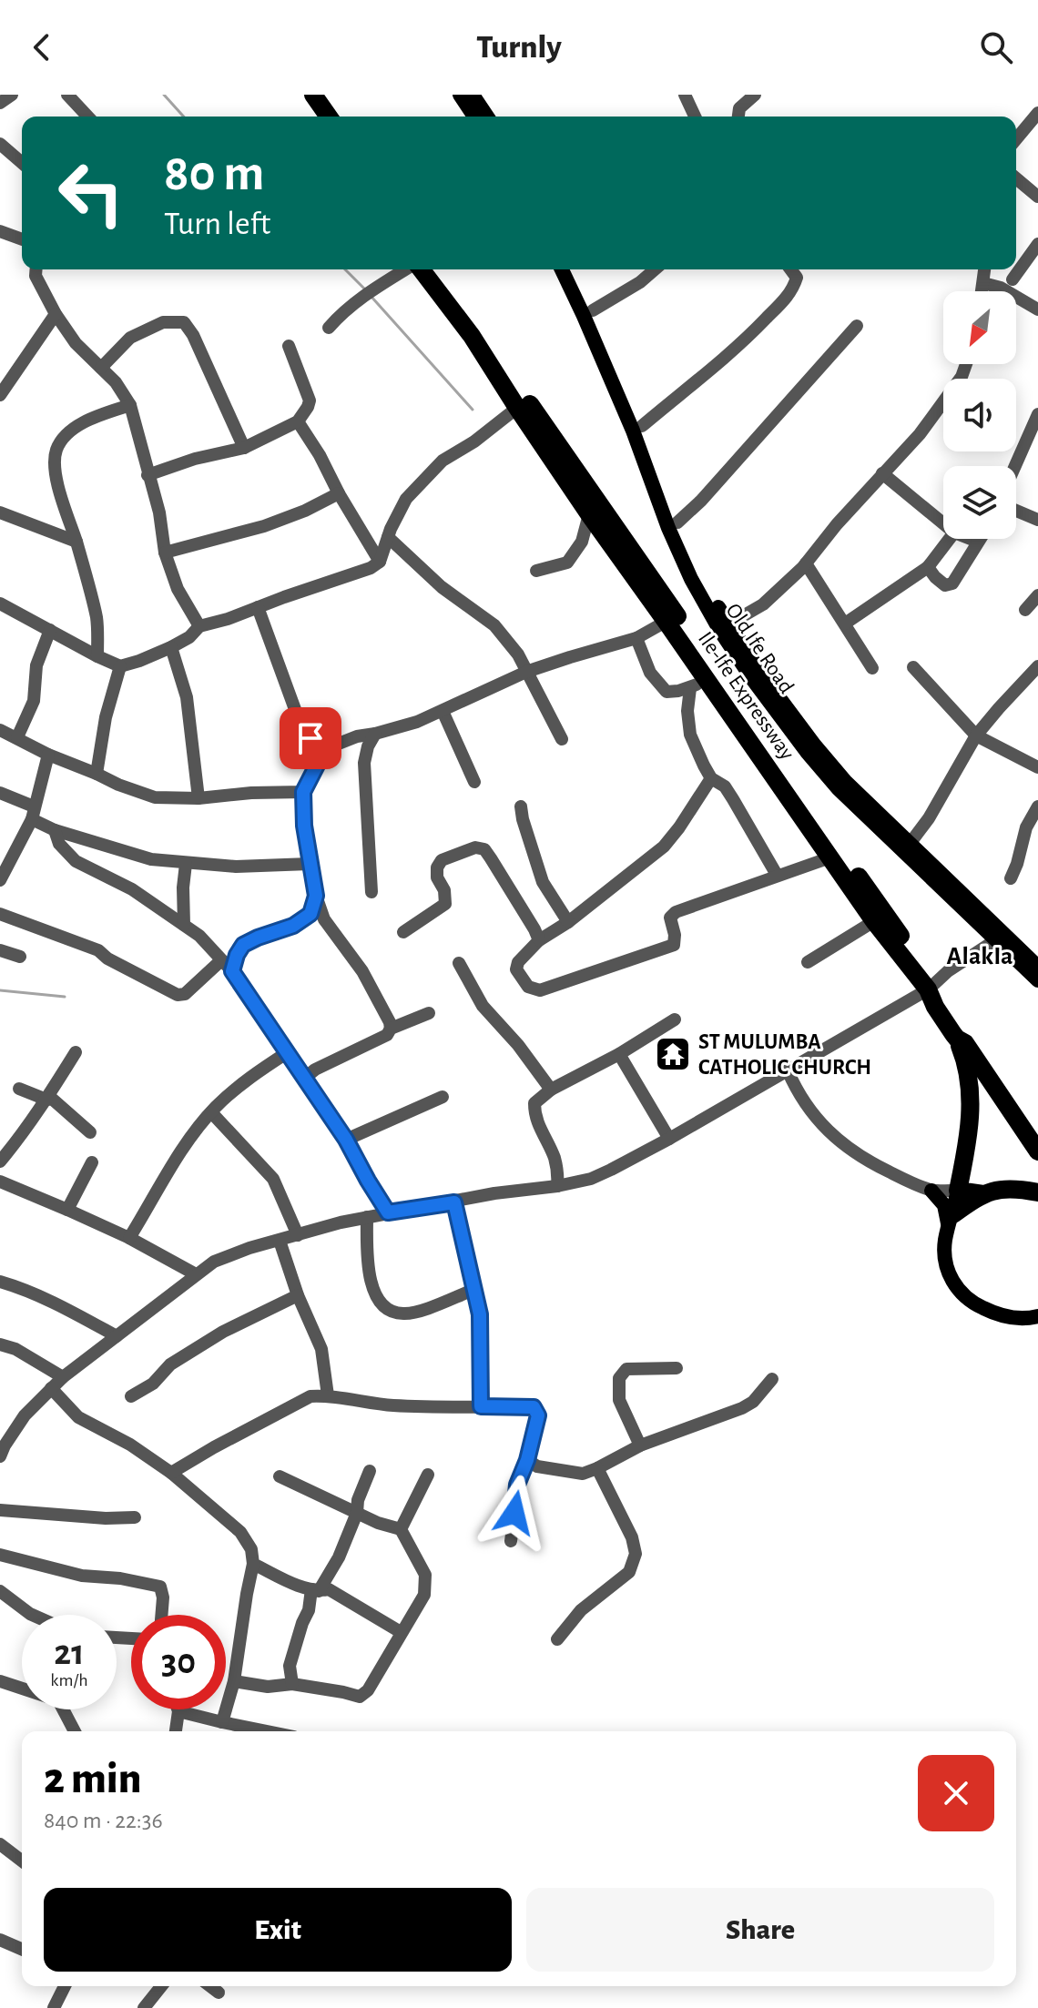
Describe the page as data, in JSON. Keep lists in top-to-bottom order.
{
  "streets": {
    "highway": ["Ile-Ife Expressway"],
    "main road": ["Old Ife Road"]
  },
  "districts": ["AlakIa"],
  "places": {
    "temple": ["ST MULUMBA CATHOLIC CHURCH"]
  },
  "north": "bottom left",
  "page": {
    "header": "Turnly",
    "turn": ["80 m", "Turn left"],
    "speed": "21 km/h",
    "limit": "30",
    "heading": ["2 min", "840 m · 22:36"],
    "buttons": ["Exit", "Share"]
  }
}
